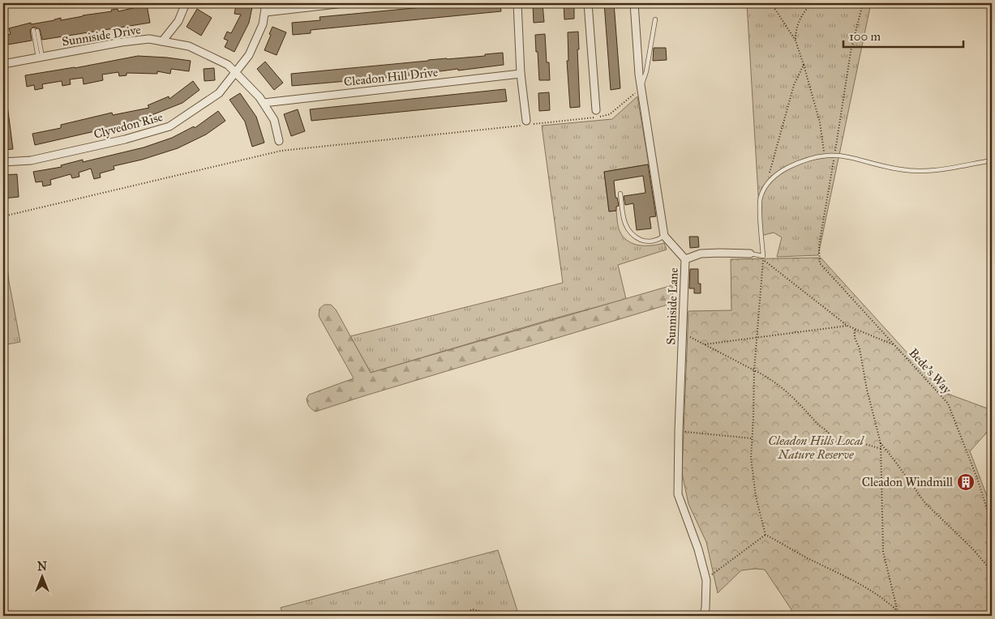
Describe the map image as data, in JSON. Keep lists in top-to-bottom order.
{
  "streets": {
    "street": [
      "Sunniside Drive",
      "Cleadon Hill Drive",
      "Clyvedon Rise",
      "Sunniside Lane"
    ],
    "path": ["Bede's Way"]
  },
  "crossings": [
    ["Sunniside Drive", "Cleadon Hill Drive"],
    ["Sunniside Drive", "Clyvedon Rise"]
  ],
  "parks": ["Cleadon Hills Local Nature Reserve"],
  "places": {
    "building": ["Cleadon Windmill"]
  },
  "scale_bar": "100 m",
  "north": "top"
}
